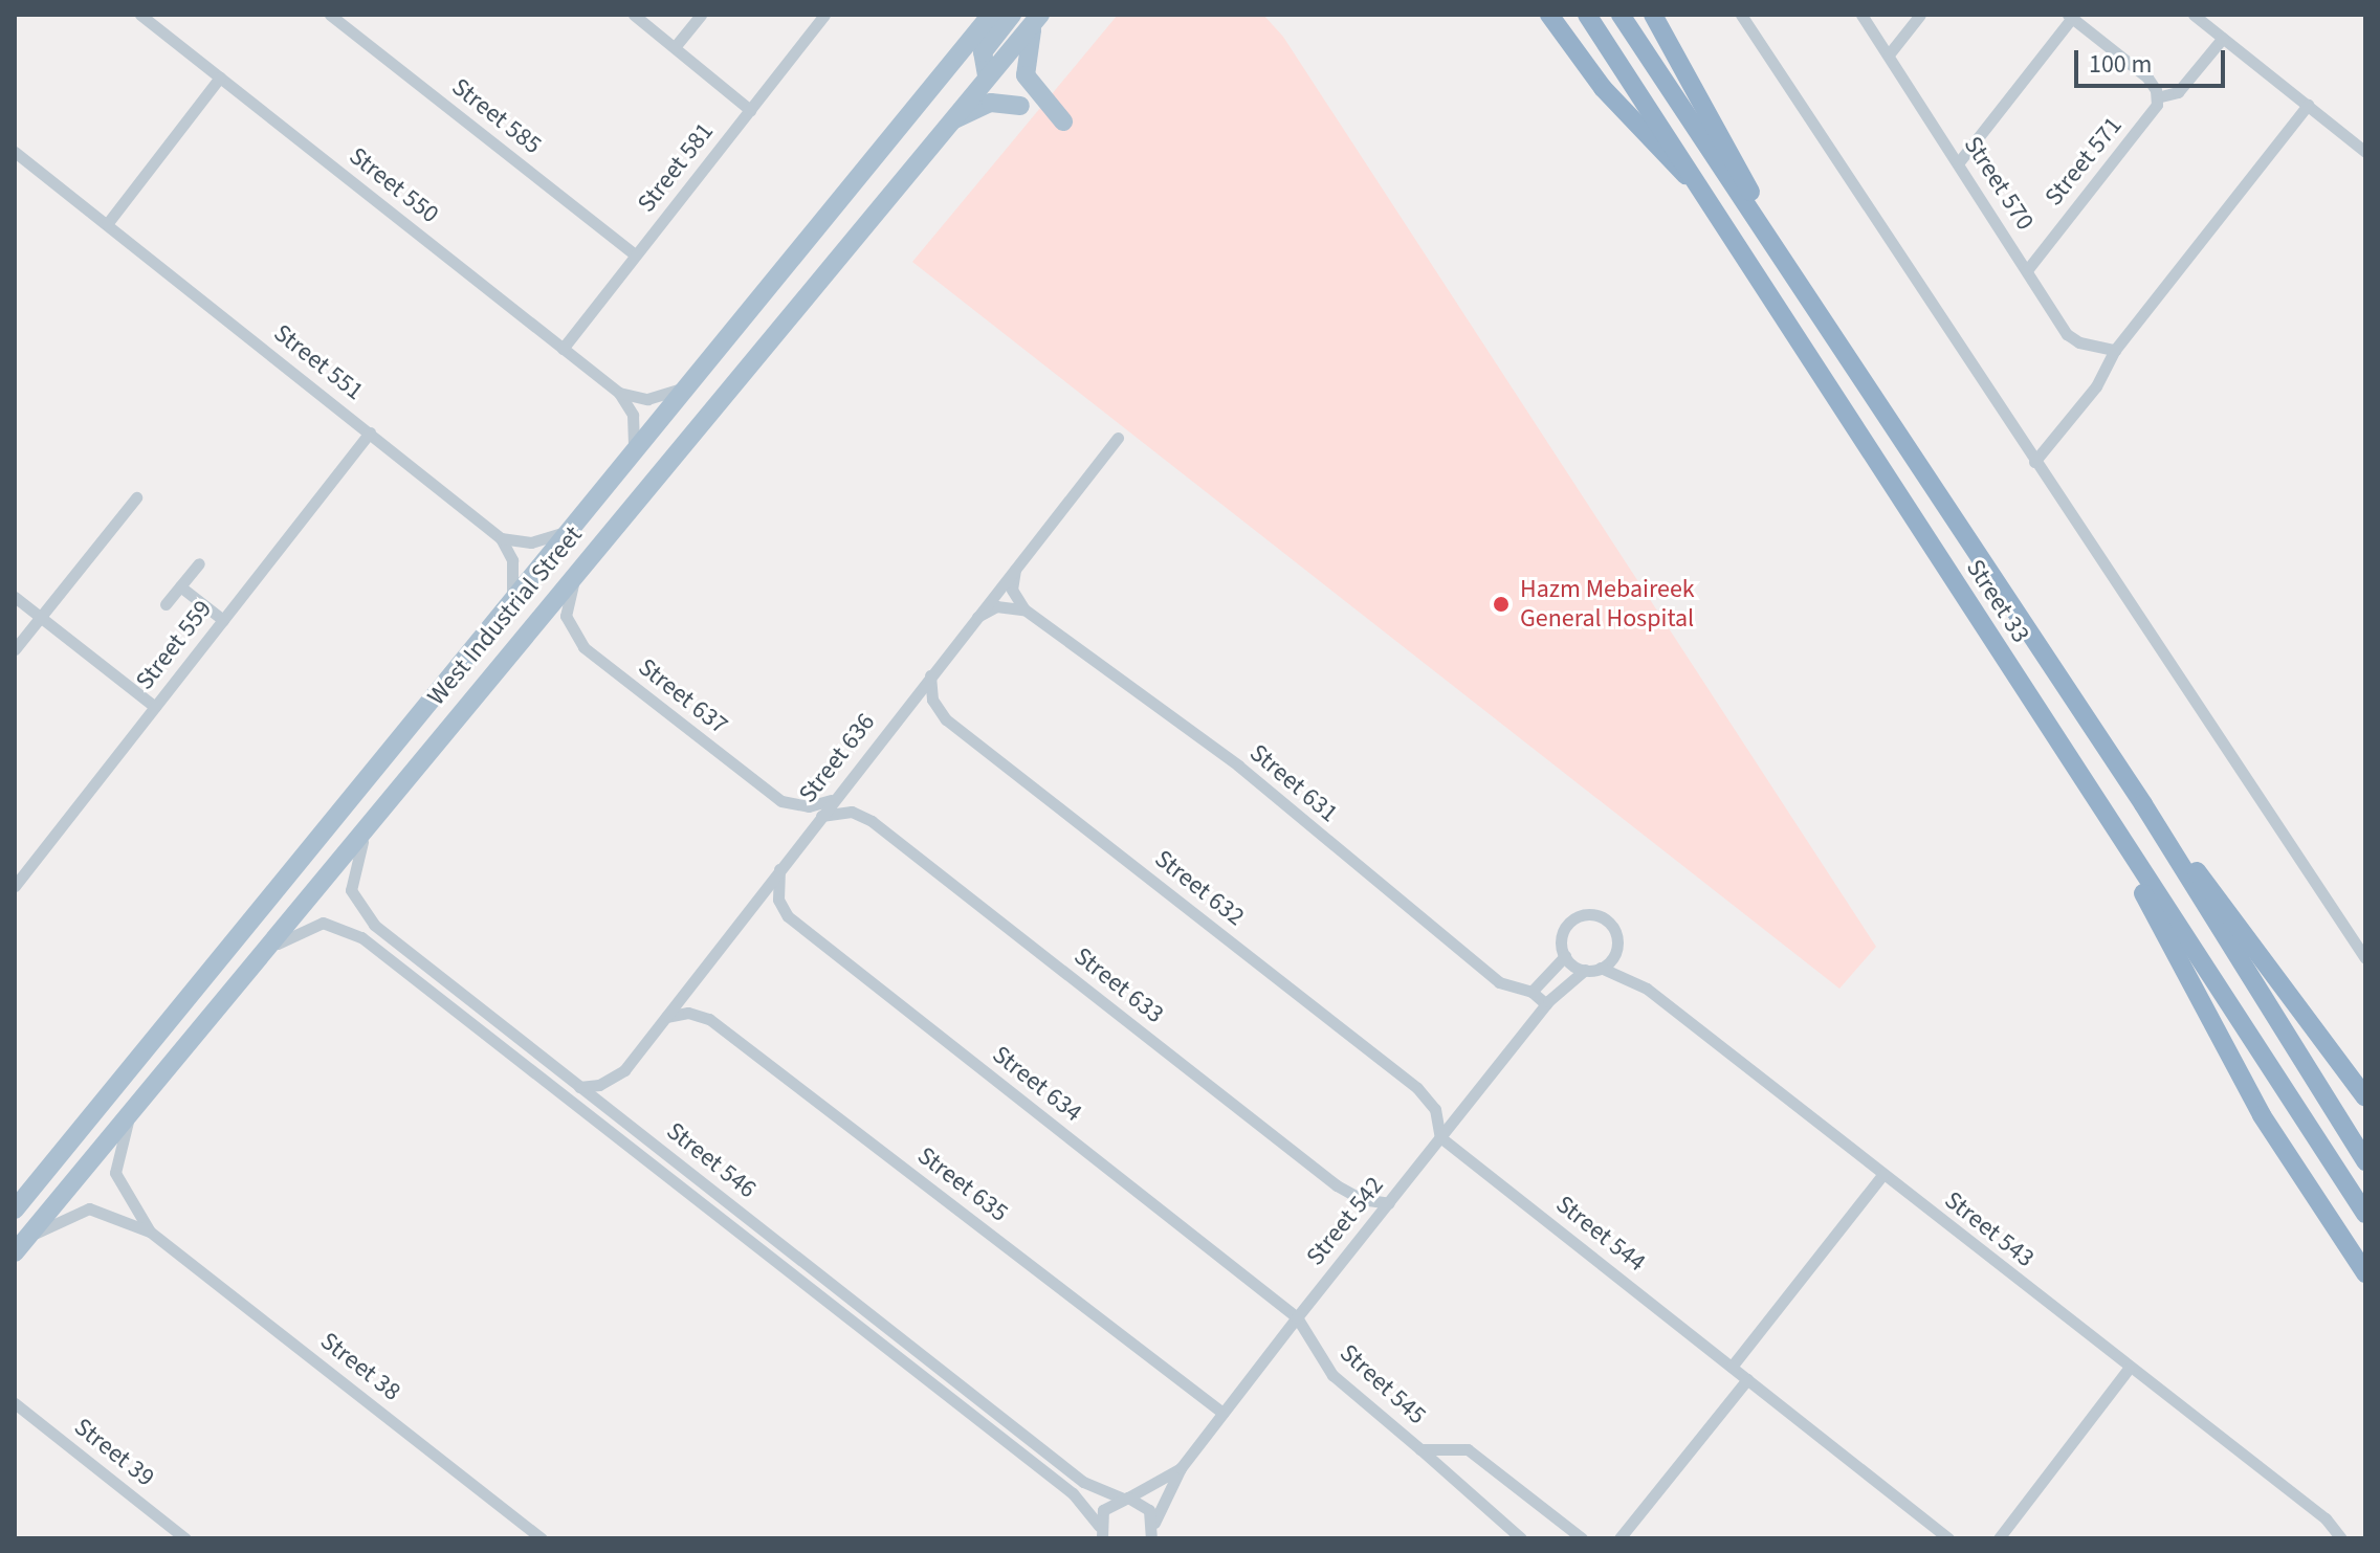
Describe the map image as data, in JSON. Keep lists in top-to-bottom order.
{
  "streets": {
    "highway": ["Street 33"],
    "main road": ["West Industrial Street"],
    "street": [
      "Street 585",
      "Street 571",
      "Street 581",
      "Street 570",
      "Street 550",
      "Street 551",
      "Street 559",
      "Street 637",
      "Street 636",
      "Street 631",
      "Street 632",
      "Street 633",
      "Street 634",
      "Street 546",
      "Street 635",
      "Street 542",
      "Street 543",
      "Street 544",
      "Street 38",
      "Street 545",
      "Street 39"
    ]
  },
  "crossings": [
    ["Street 585", "Street 581"],
    ["Street 571", "Street 570"],
    ["Street 581", "Street 550"],
    ["Street 551", "Street 559"],
    ["West Industrial Street", "Street 637"],
    ["West Industrial Street", "Street 546"],
    ["West Industrial Street", "Street 38"],
    ["Street 637", "Street 636"],
    ["Street 636", "Street 632"],
    ["Street 636", "Street 633"],
    ["Street 636", "Street 634"],
    ["Street 636", "Street 546"],
    ["Street 636", "Street 635"],
    ["Street 632", "Street 542"],
    ["Street 632", "Street 544"],
    ["Street 633", "Street 542"],
    ["Street 634", "Street 542"],
    ["Street 634", "Street 545"],
    ["Street 546", "Street 542"],
    ["Street 635", "Street 542"],
    ["Street 542", "Street 543"],
    ["Street 542", "Street 544"],
    ["Street 542", "Street 545"]
  ],
  "places": ["Hazm Mebaireek General Hospital"],
  "scale_bar": "100 m"
}
